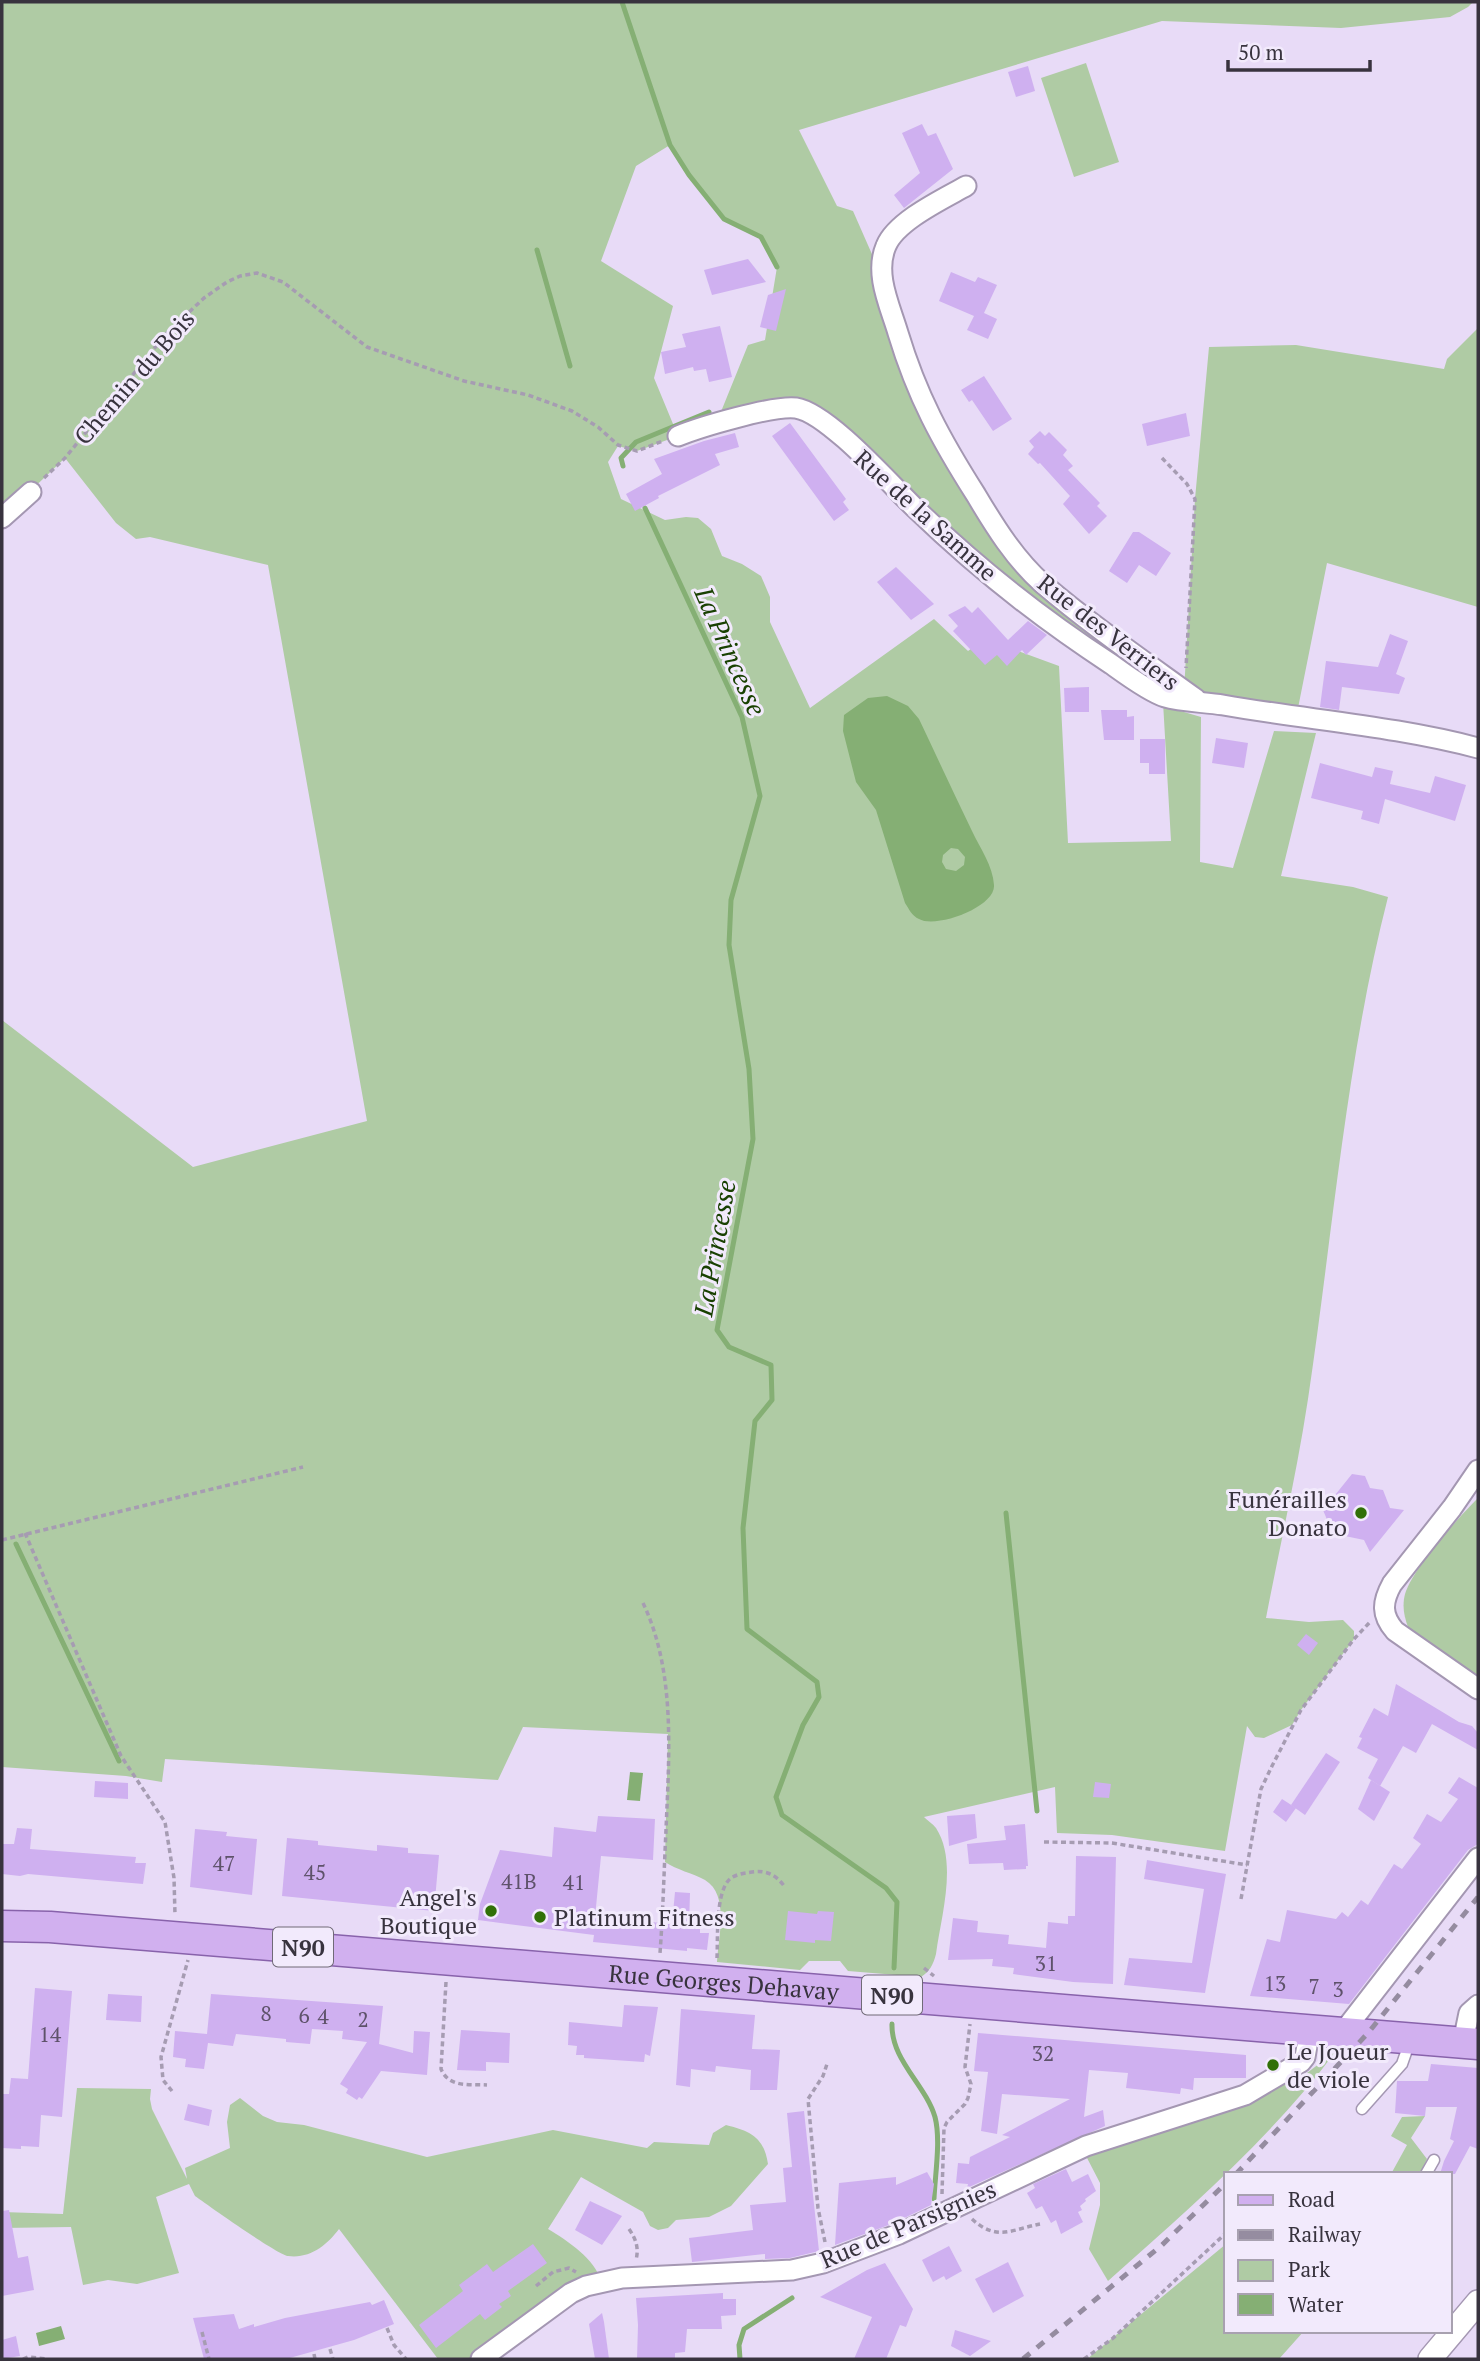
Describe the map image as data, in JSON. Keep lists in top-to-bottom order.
{
  "streets": {
    "main road": ["N90", "Rue Georges Dehavay"],
    "street": ["Rue de la Samme", "Rue des Verriers", "Rue de Parsignies"],
    "path": ["Chemin du Bois"]
  },
  "crossings": [
    ["Chemin du Bois", "Rue de la Samme"],
    ["Rue de la Samme", "Rue des Verriers"],
    ["N90", "Rue Georges Dehavay"],
    ["Rue Georges Dehavay", "Rue de Parsignies"]
  ],
  "water": ["La Princesse"],
  "places": [
    "Funérailles Donato",
    "Angel's Boutique",
    "Platinum Fitness",
    "Le Joueur de viole"
  ],
  "house_numbers": [
    "47",
    "45",
    "41B",
    "41",
    "31",
    "13",
    "7",
    "3",
    "8",
    "6",
    "4",
    "2",
    "14",
    "32"
  ],
  "legend": [
    "Road",
    "Railway",
    "Park",
    "Water"
  ],
  "scale_bar": "50 m"
}
